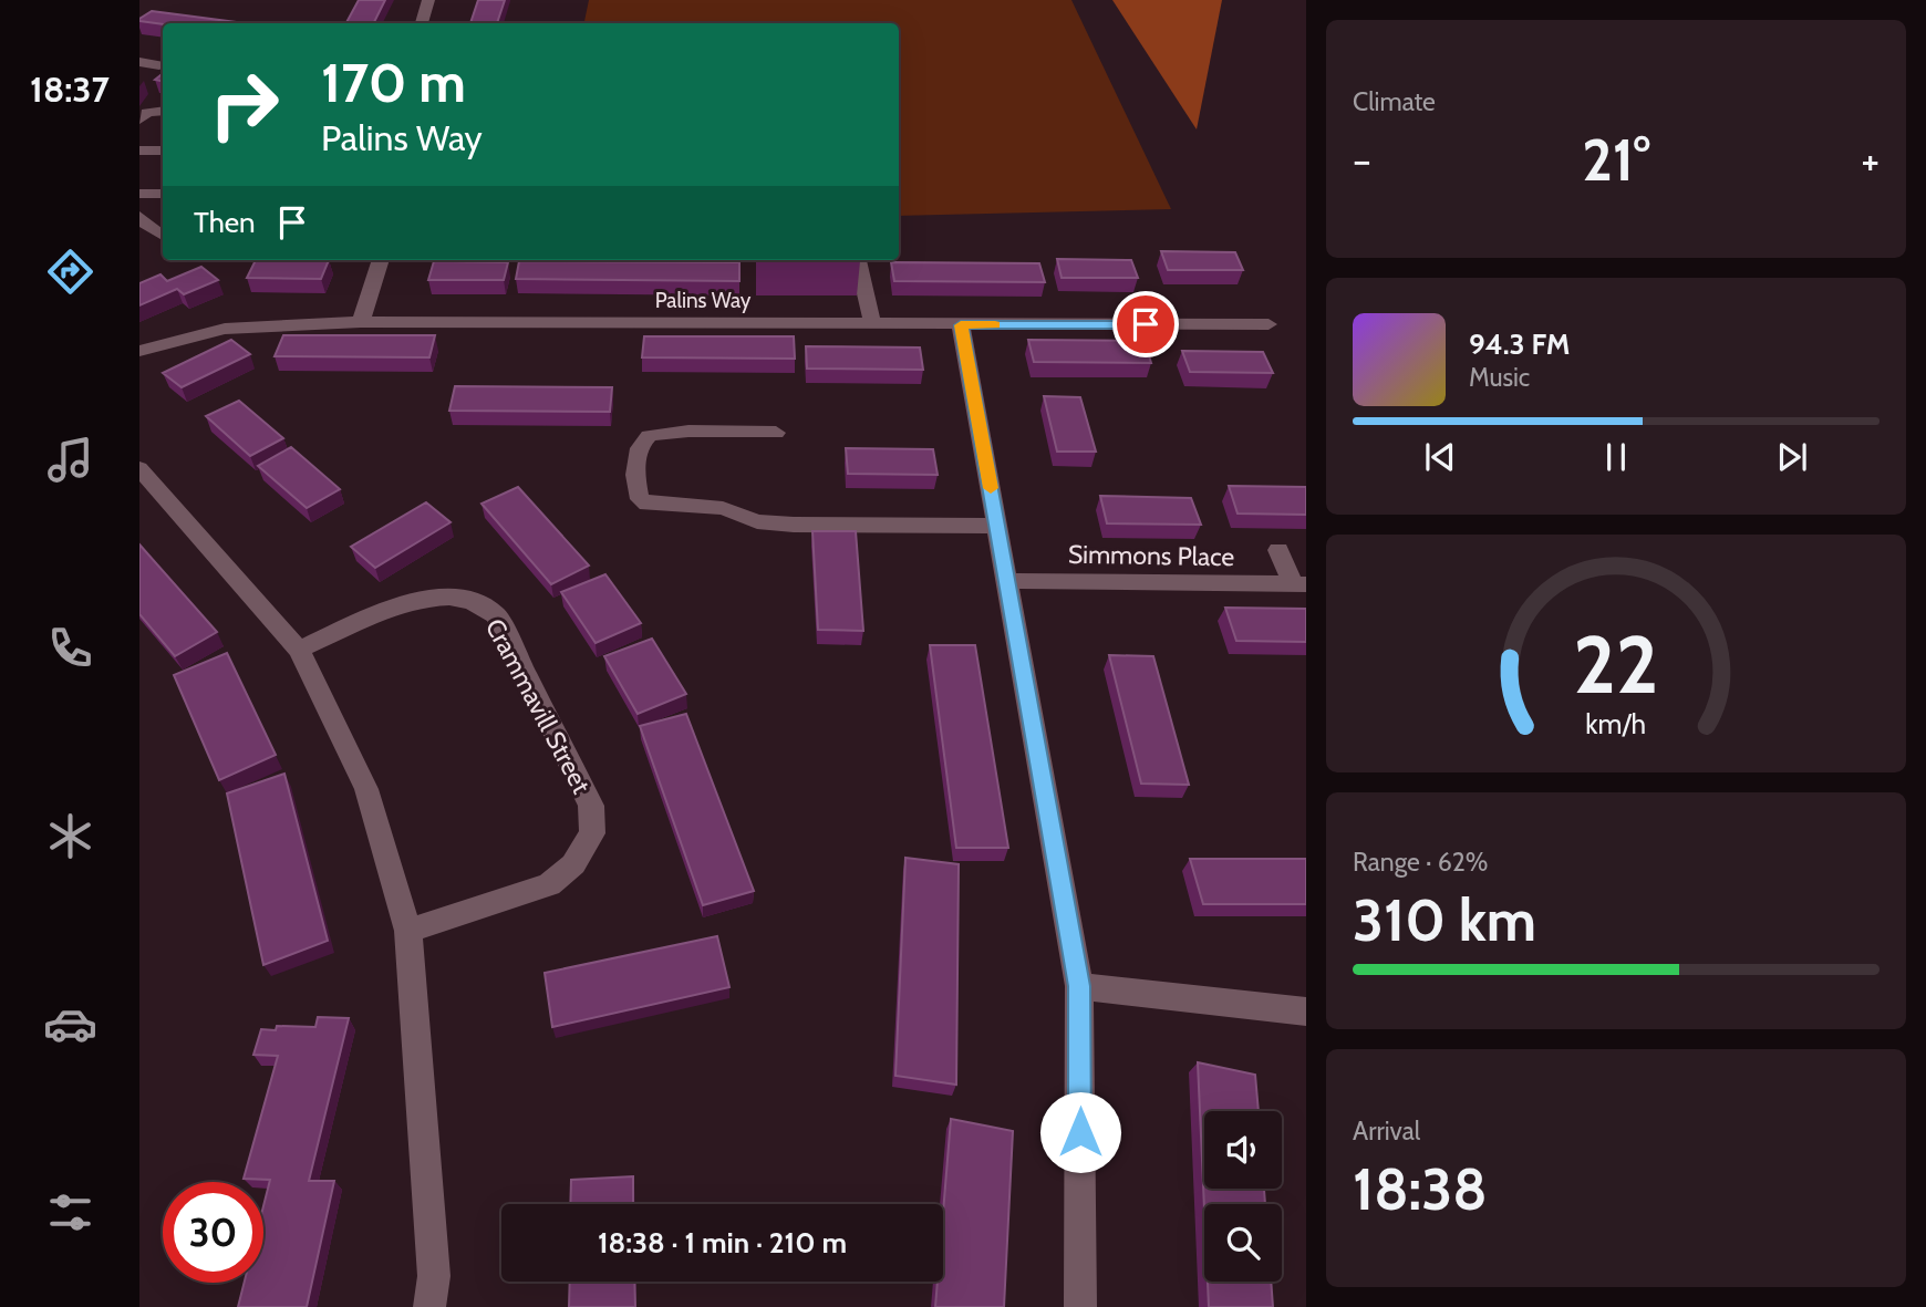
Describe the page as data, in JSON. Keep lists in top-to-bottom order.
{
  "streets": {
    "street": ["Palins Way", "Simmons Place", "Crammavill Street"]
  },
  "page": {
    "tabs": "18:37",
    "tile": [
      "Climate",
      ["Range · 62%", "310 km"],
      ["Arrival", "18:38"]
    ],
    "turn": ["170 m", "Palins Way"],
    "heat": ["−", "21°", "+"],
    "then": "Then",
    "song": ["94.3 FM", "Music"],
    "limit": "30",
    "trip": "18:38 · 1 min · 210 m",
    "gauge": ["22", "km/h"]
  }
}
